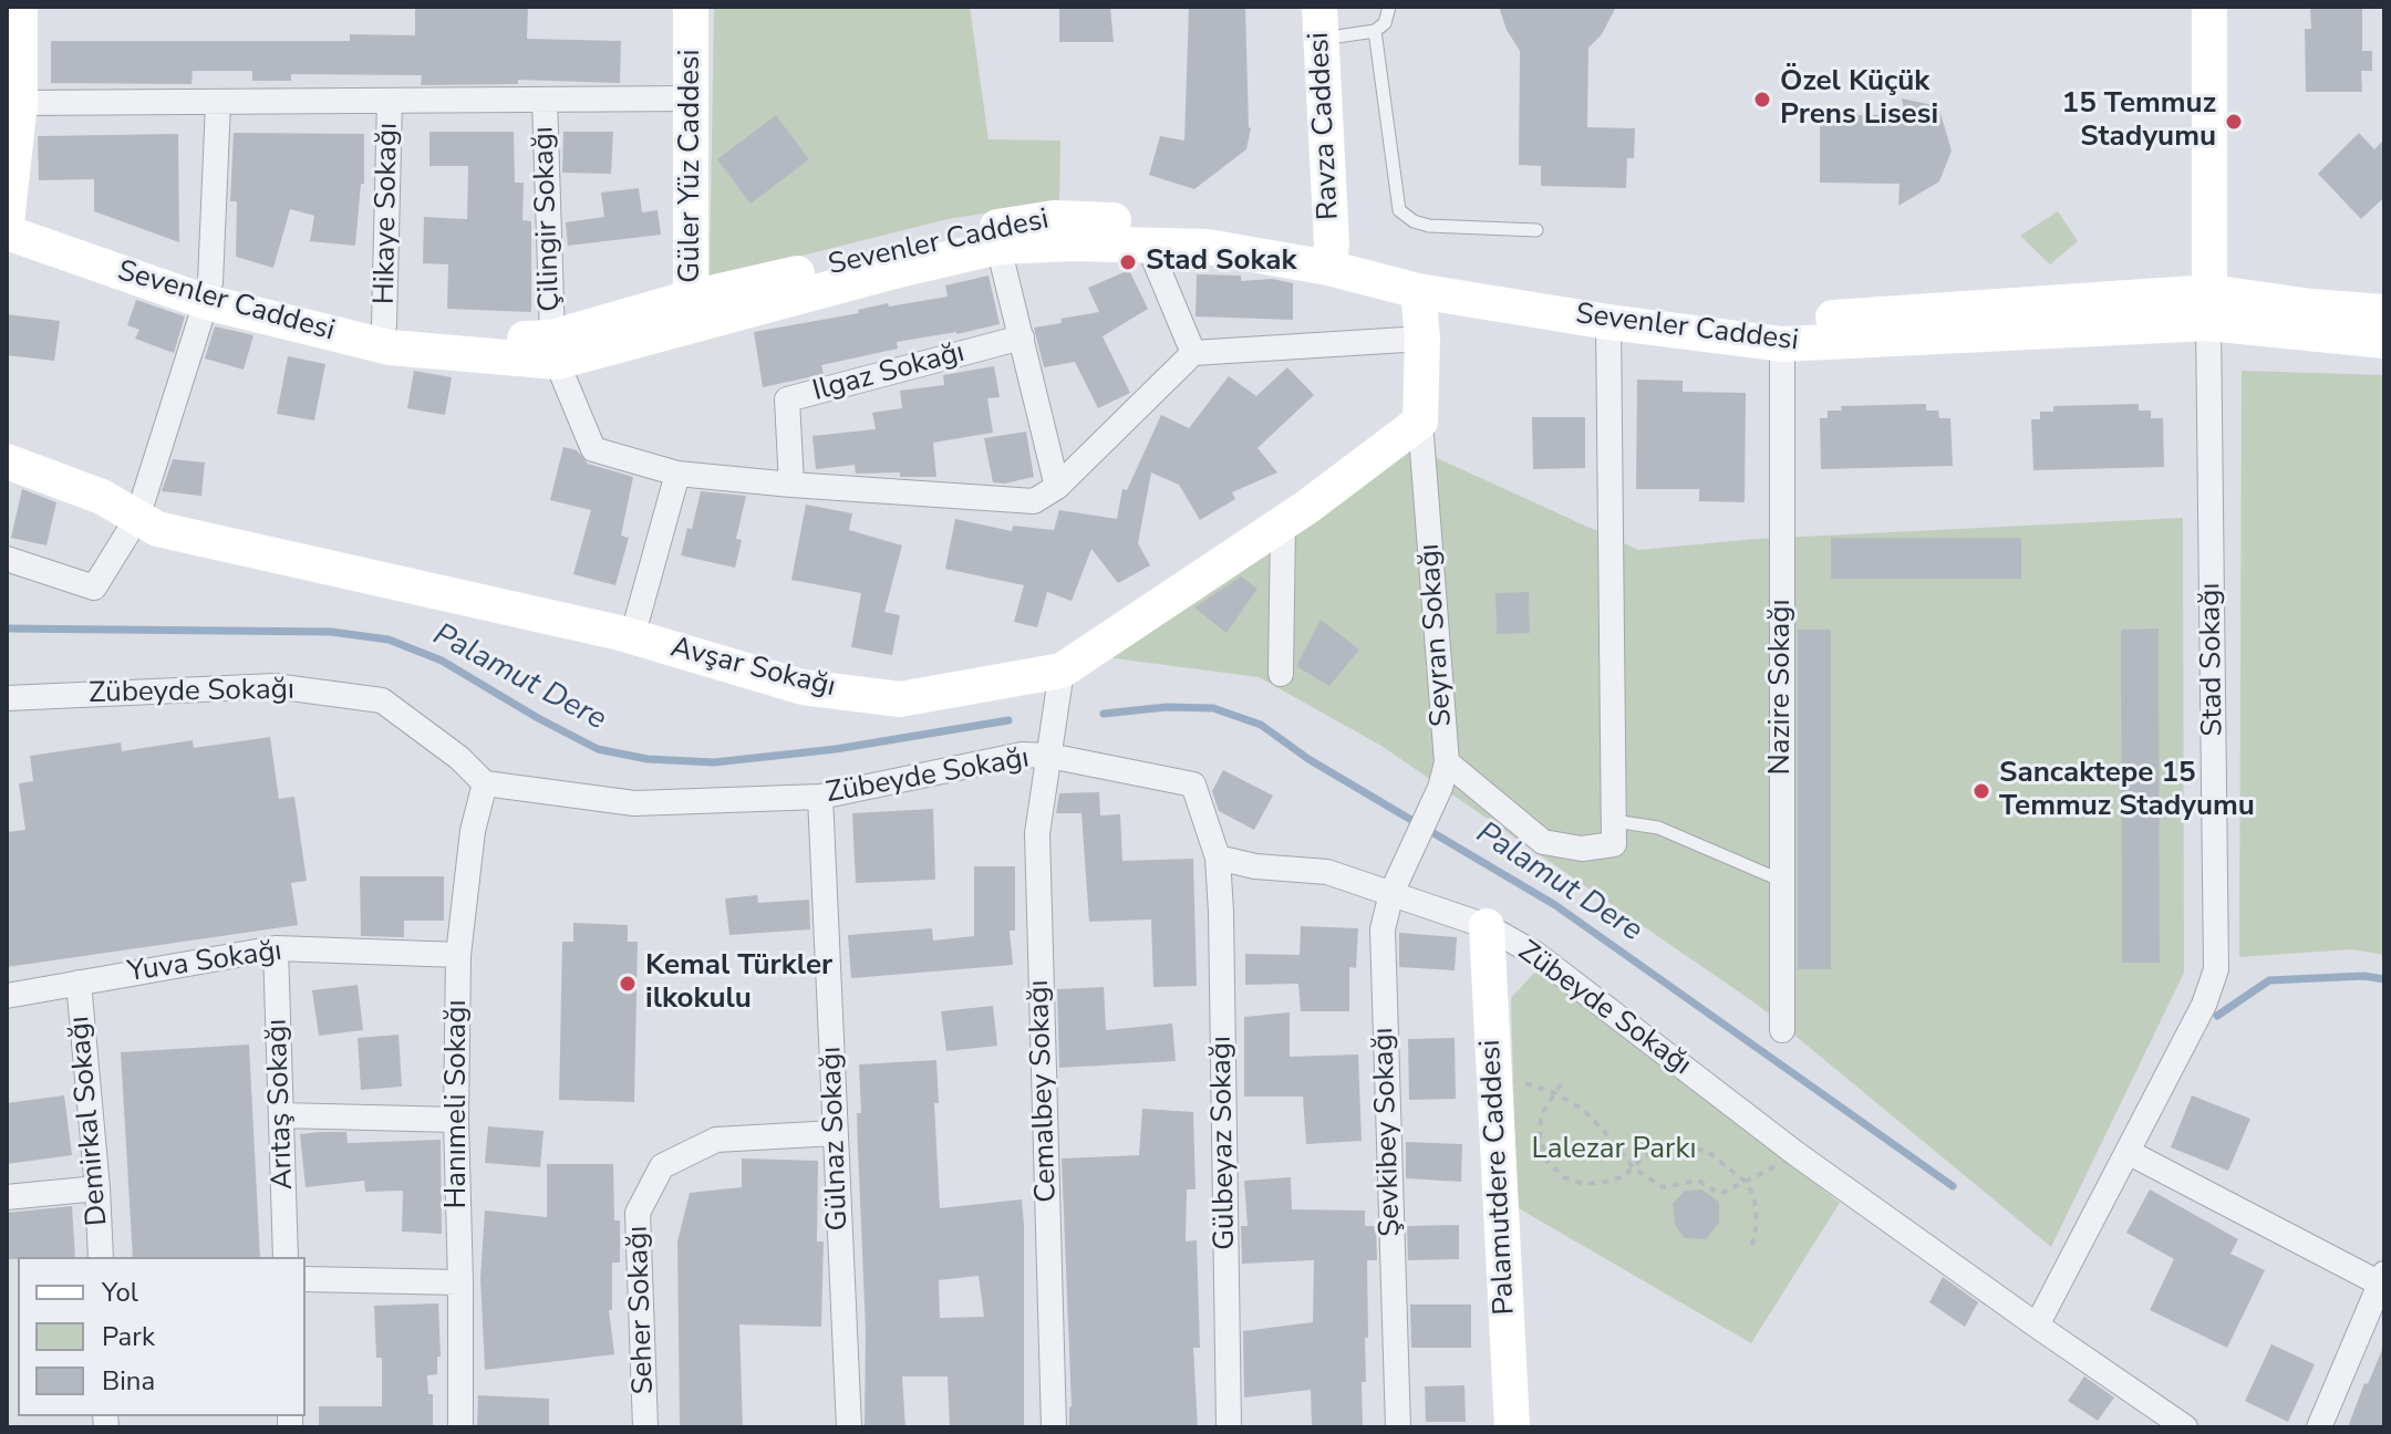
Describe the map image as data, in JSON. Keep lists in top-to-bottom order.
{
  "streets": {
    "main road": [
      "Ravza Caddesi",
      "Güler Yüz Caddesi",
      "Sevenler Caddesi",
      "Avşar Sokağı",
      "Palamutdere Caddesi"
    ],
    "street": [
      "Hikaye Sokağı",
      "Çilingir Sokağı",
      "Ilgaz Sokağı",
      "Seyran Sokağı",
      "Stad Sokağı",
      "Nazire Sokağı",
      "Zübeyde Sokağı",
      "Yuva Sokağı",
      "Cemalbey Sokağı",
      "Arıtaş Sokağı",
      "Hanımeli Sokağı",
      "Demirkal Sokağı",
      "Şevkibey Sokağı",
      "Gülnaz Sokağı",
      "Gülbeyaz Sokağı",
      "Seher Sokağı"
    ]
  },
  "crossings": [
    ["Ravza Caddesi", "Sevenler Caddesi"],
    ["Güler Yüz Caddesi", "Sevenler Caddesi"],
    ["Hikaye Sokağı", "Sevenler Caddesi"],
    ["Çilingir Sokağı", "Sevenler Caddesi"],
    ["Sevenler Caddesi", "Stad Sokağı"],
    ["Sevenler Caddesi", "Nazire Sokağı"],
    ["Seyran Sokağı", "Avşar Sokağı"],
    ["Seyran Sokağı", "Şevkibey Sokağı"],
    ["Stad Sokağı", "Zübeyde Sokağı"],
    ["Avşar Sokağı", "Cemalbey Sokağı"],
    ["Zübeyde Sokağı", "Cemalbey Sokağı"],
    ["Zübeyde Sokağı", "Hanımeli Sokağı"],
    ["Zübeyde Sokağı", "Şevkibey Sokağı"],
    ["Zübeyde Sokağı", "Gülnaz Sokağı"],
    ["Zübeyde Sokağı", "Gülbeyaz Sokağı"],
    ["Zübeyde Sokağı", "Palamutdere Caddesi"],
    ["Yuva Sokağı", "Arıtaş Sokağı"],
    ["Yuva Sokağı", "Hanımeli Sokağı"],
    ["Yuva Sokağı", "Demirkal Sokağı"],
    ["Gülnaz Sokağı", "Seher Sokağı"]
  ],
  "water": ["Palamut Dere"],
  "parks": ["Lalezar Parkı"],
  "places": [
    "Özel Küçük Prens Lisesi",
    "15 Temmuz Stadyumu",
    "Stad Sokak",
    "Sancaktepe 15 Temmuz Stadyumu",
    "Kemal Türkler ilkokulu"
  ],
  "legend": ["Yol", "Park", "Bina"]
}
